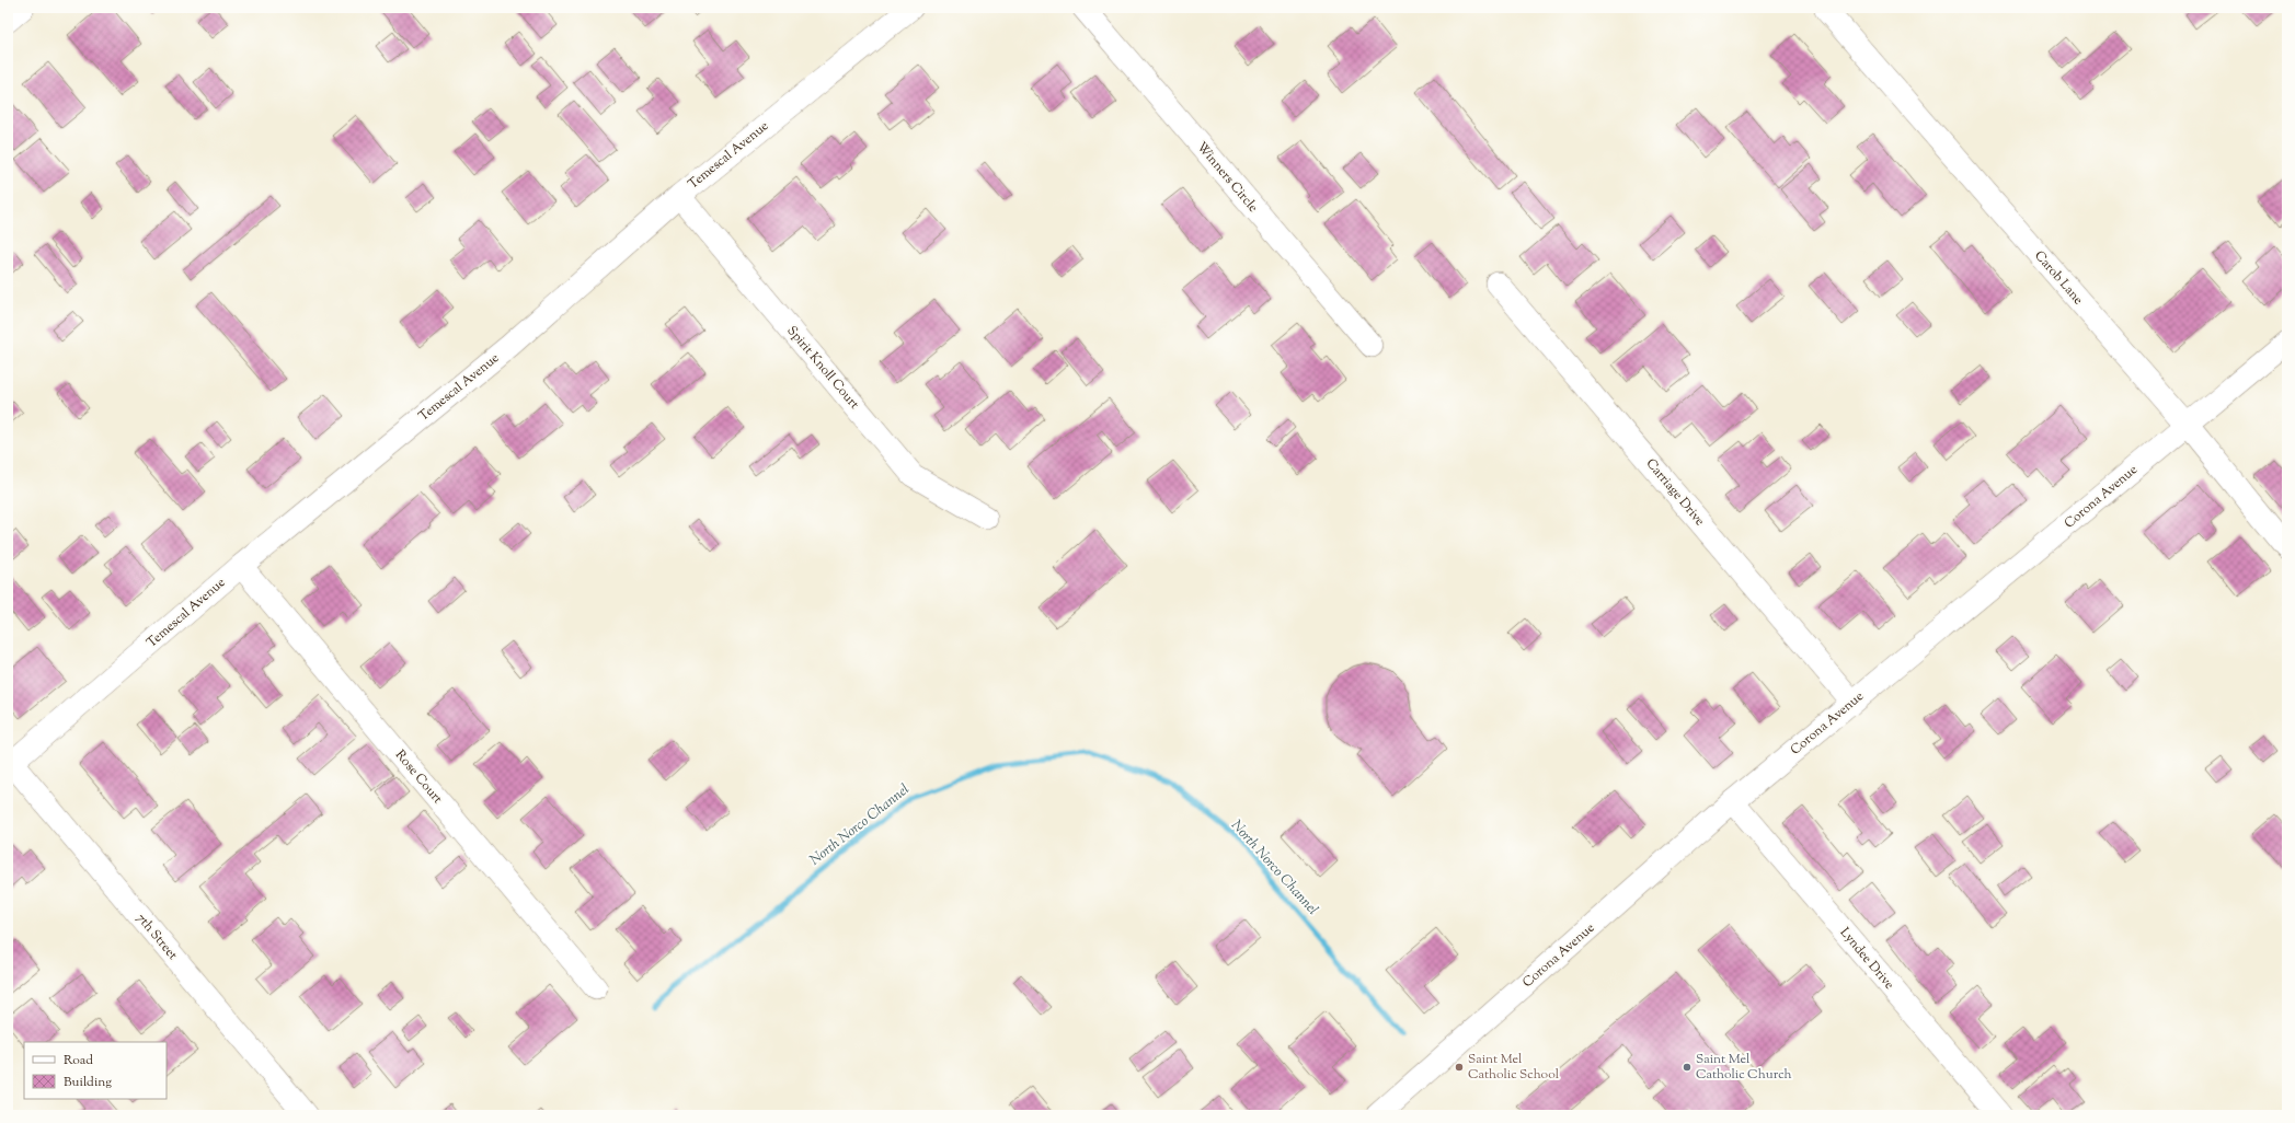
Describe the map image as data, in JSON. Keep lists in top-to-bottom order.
{
  "streets": {
    "street": [
      "Temescal Avenue",
      "Winners Circle",
      "Carob Lane",
      "Spirit Knoll Court",
      "Carriage Drive",
      "Corona Avenue",
      "Rose Court",
      "7th Street",
      "Lyndee Drive"
    ]
  },
  "crossings": [
    ["Temescal Avenue", "Spirit Knoll Court"],
    ["Temescal Avenue", "Rose Court"],
    ["Temescal Avenue", "7th Street"],
    ["Carob Lane", "Corona Avenue"],
    ["Carriage Drive", "Corona Avenue"],
    ["Corona Avenue", "Lyndee Drive"]
  ],
  "water": ["North Norco Channel"],
  "places": ["Saint Mel Catholic School", "Saint Mel Catholic Church"],
  "legend": ["Road", "Building"]
}
